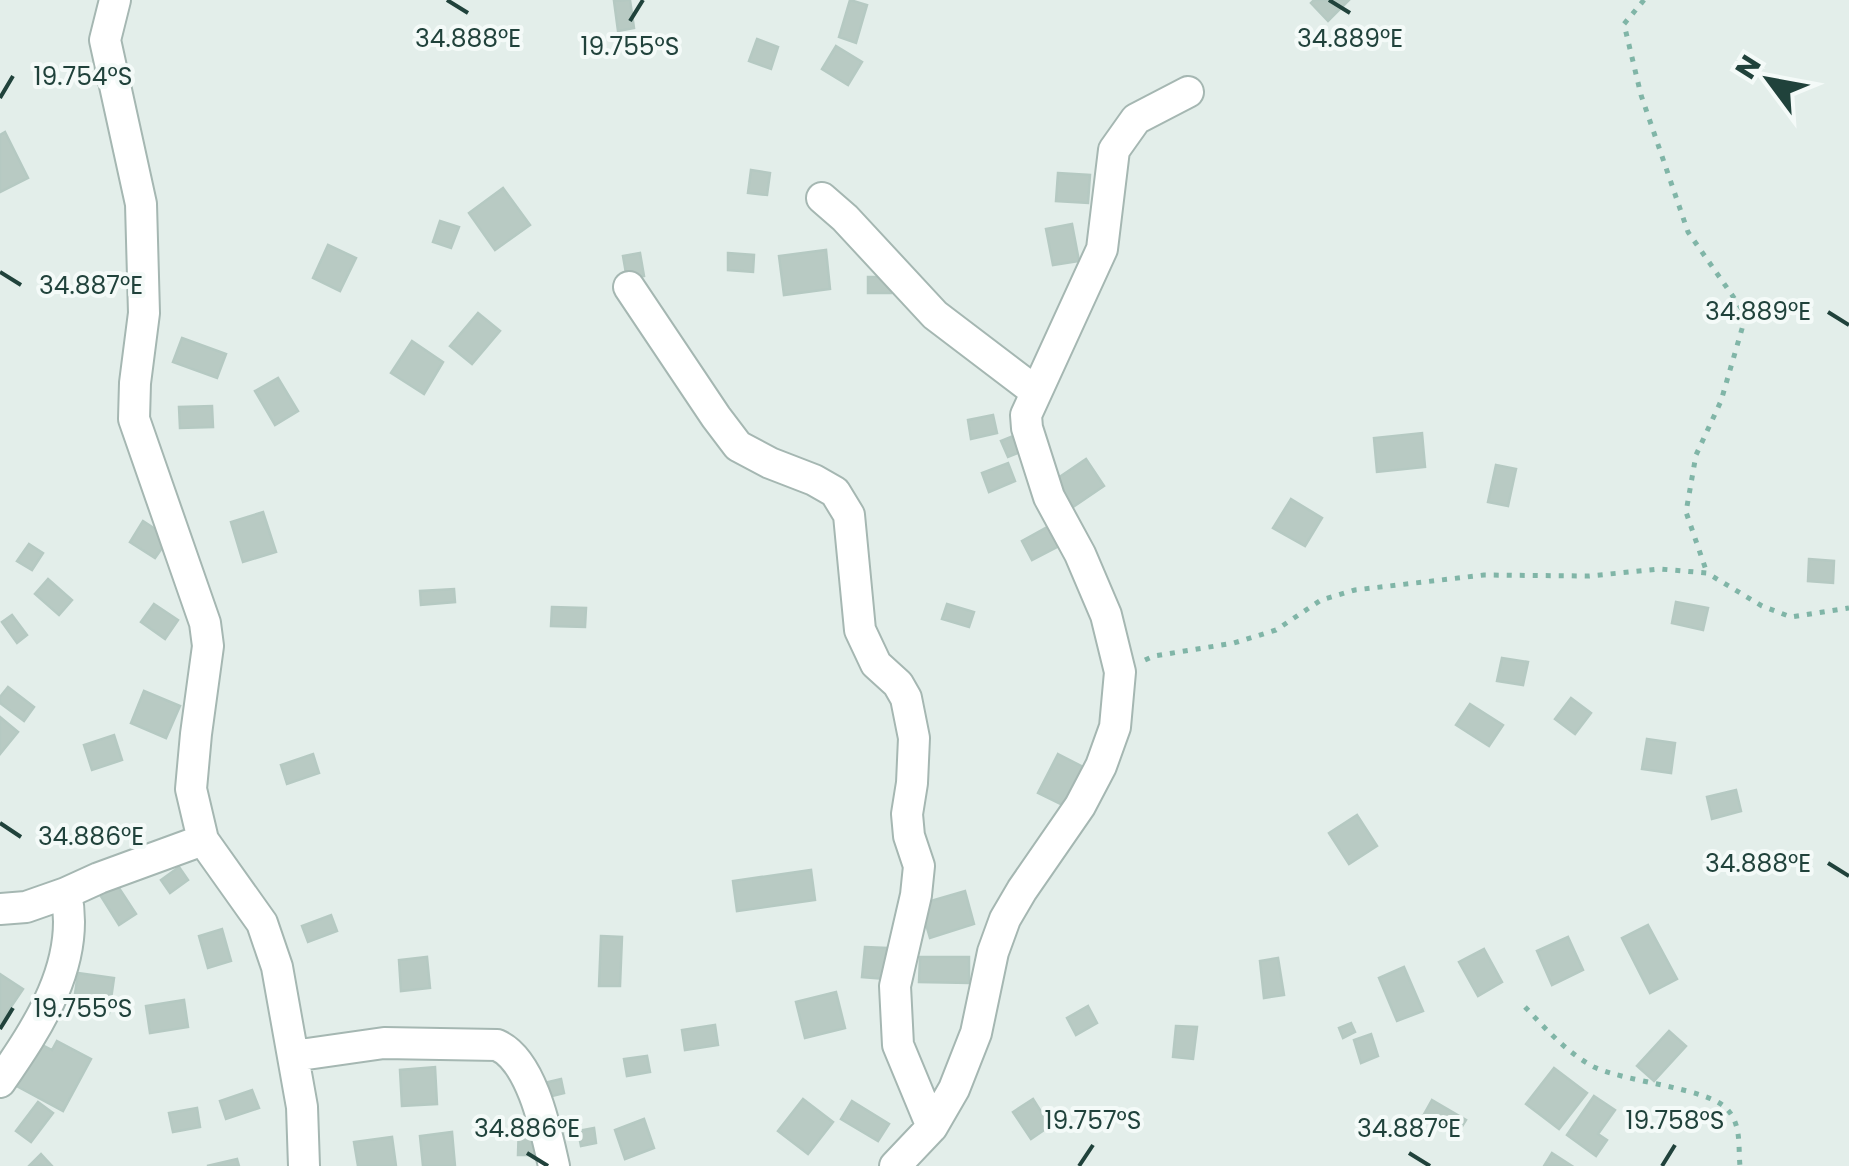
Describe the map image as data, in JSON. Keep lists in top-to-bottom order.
{
  "north": "top left",
  "coordinates": [
    "34.888°E",
    "34.889°E",
    "19.755°S",
    "19.754°S",
    "34.887°E",
    "34.886°E",
    "19.757°S",
    "19.758°S"
  ]
}
